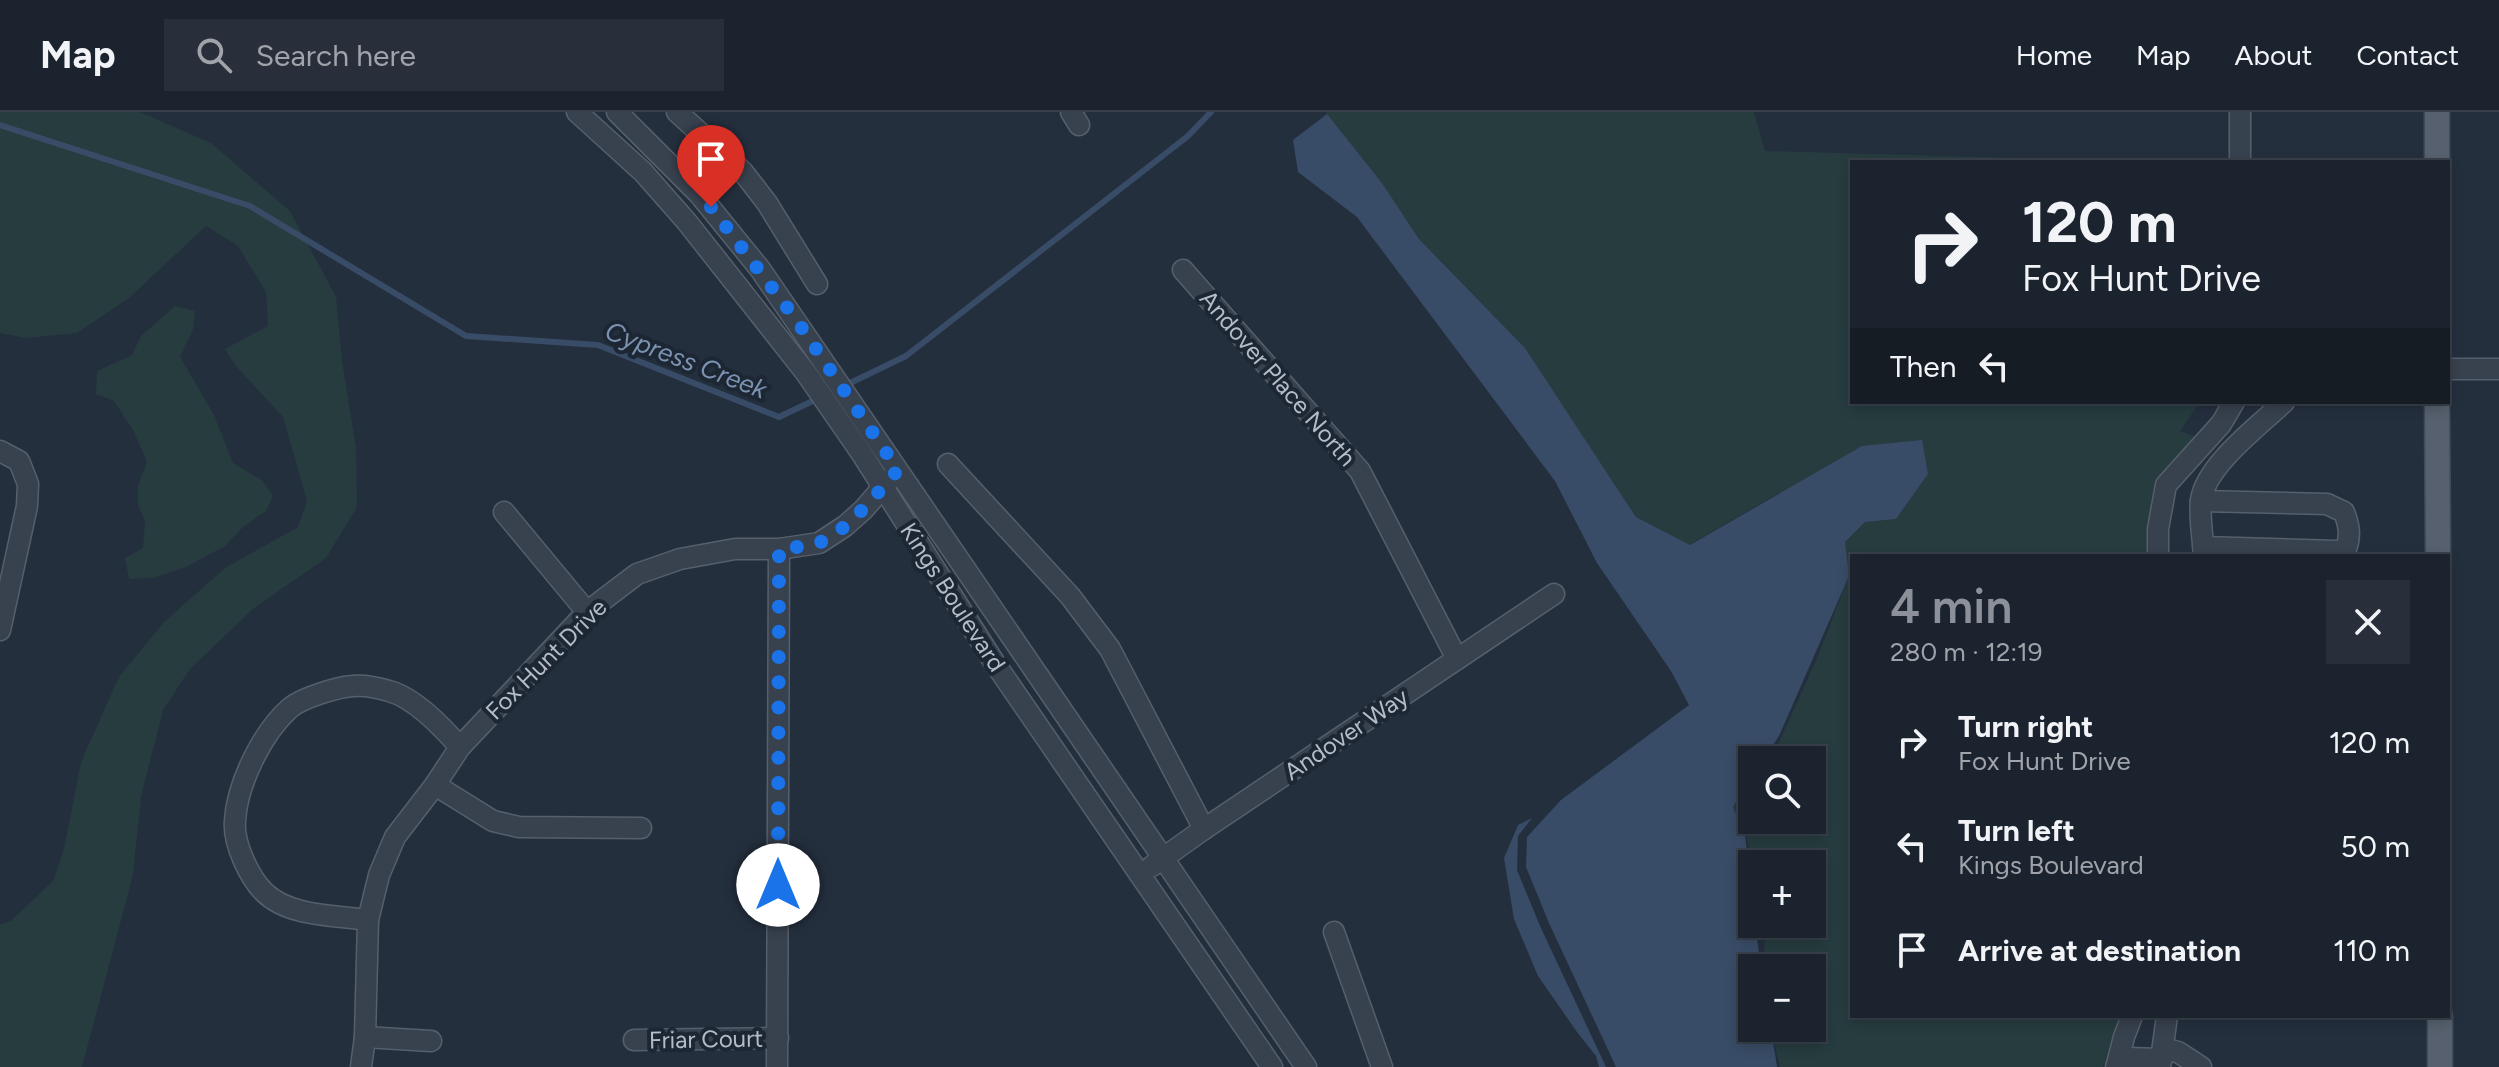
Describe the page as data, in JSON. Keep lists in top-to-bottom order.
{
  "streets": {
    "street": [
      "Andover Place North",
      "Kings Boulevard",
      "Fox Hunt Drive",
      "Andover Way",
      "Friar Court"
    ]
  },
  "crossings": [
    ["Andover Place North", "Andover Way"],
    ["Kings Boulevard", "Fox Hunt Drive"],
    ["Kings Boulevard", "Andover Way"]
  ],
  "water": ["Cypress Creek"],
  "page": {
    "header": "Map",
    "search": "Search here",
    "nav": [
      "Home",
      "Map",
      "About",
      "Contact"
    ],
    "turn": ["120 m", "Fox Hunt Drive"],
    "then": "Then",
    "heading": ["4 min", "280 m · 12:19"],
    "list": [
      {
        "name": "Turn right",
        "note": "Fox Hunt Drive",
        "value": "120 m"
      },
      {
        "name": "Turn left",
        "note": "Kings Boulevard",
        "value": "50 m"
      },
      {
        "name": "Arrive at destination",
        "value": "110 m"
      }
    ],
    "map_buttons": ["+", "−"]
  }
}
